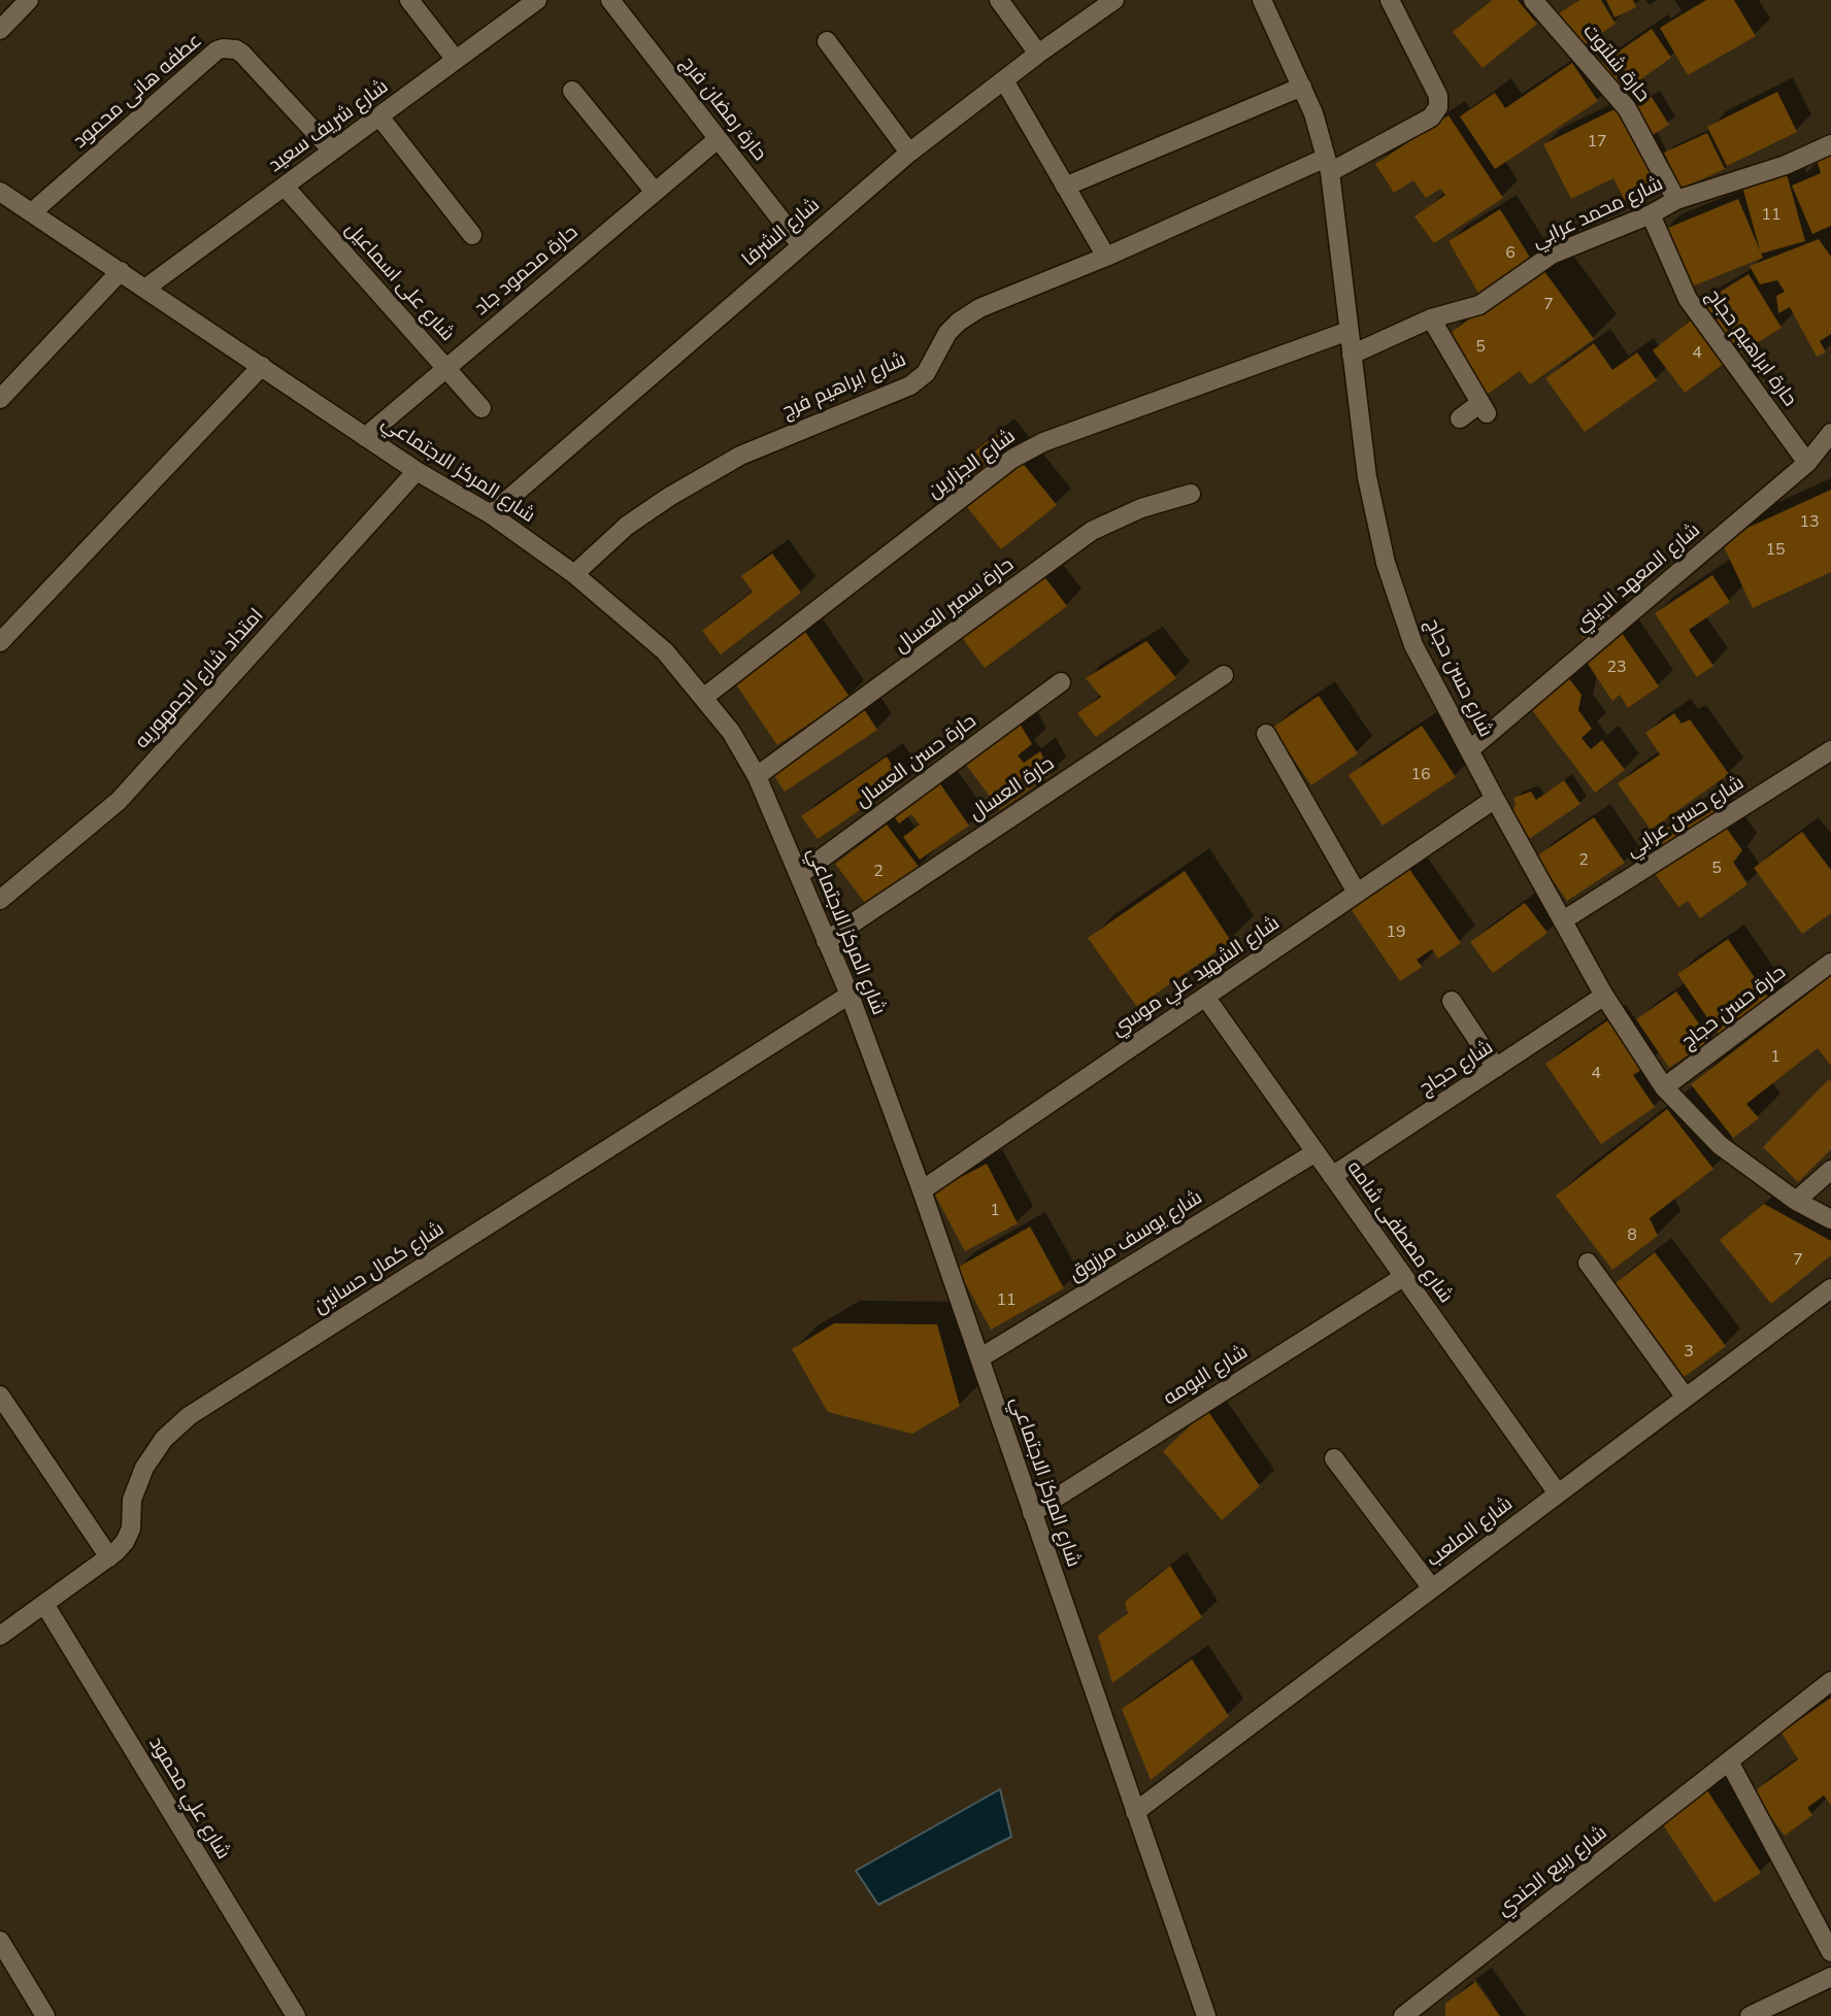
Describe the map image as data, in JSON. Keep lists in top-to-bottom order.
{
  "streets": {
    "street": [
      "حارة شلتوت",
      "عطفه هانى محمود",
      "حارة رمضان فرج",
      "شارع شريف سعيد",
      "شارع محمد عرابي",
      "شارع الشرفا",
      "حارة محمود جاد",
      "شارع على اسماعيل",
      "حارة ابراهيم حجاج",
      "شارع ابراهيم فرج",
      "شارع الجزارين",
      "شارع المركز الاجتماعي",
      "شارع المعهد الديني",
      "حارة سمير العسال",
      "شارع حسن حجاج",
      "امتداد شارع الجمهوريه",
      "حارة حسن العسال",
      "حارة العسال",
      "شارع حسن عرابي",
      "شارع الشهيد علي موسي",
      "حارة حسن حجاج",
      "شارع حجاج",
      "شارع مصطفى شامه",
      "شارع يوسف مرزوق",
      "شارع كمال حسانين",
      "شارع البومه",
      "شارع الملعب",
      "شارع علي محمود",
      "شارع ربيع الجندي"
    ]
  },
  "crossings": [
    ["حارة شلتوت", "شارع محمد عرابي"],
    ["عطفه هانى محمود", "شارع شريف سعيد"],
    ["عطفه هانى محمود", "شارع المركز الاجتماعي"],
    ["حارة رمضان فرج", "شارع الشرفا"],
    ["حارة رمضان فرج", "حارة محمود جاد"],
    ["شارع شريف سعيد", "شارع على اسماعيل"],
    ["شارع شريف سعيد", "شارع المركز الاجتماعي"],
    ["شارع محمد عرابي", "حارة ابراهيم حجاج"],
    ["شارع محمد عرابي", "شارع حسن حجاج"],
    ["شارع الشرفا", "شارع المركز الاجتماعي"],
    ["حارة محمود جاد", "شارع على اسماعيل"],
    ["حارة محمود جاد", "شارع المركز الاجتماعي"],
    ["حارة ابراهيم حجاج", "شارع المعهد الديني"],
    ["شارع ابراهيم فرج", "شارع المركز الاجتماعي"],
    ["شارع ابراهيم فرج", "شارع حسن حجاج"],
    ["شارع الجزارين", "شارع المركز الاجتماعي"],
    ["شارع الجزارين", "شارع حسن حجاج"],
    ["شارع المركز الاجتماعي", "حارة سمير العسال"],
    ["شارع المركز الاجتماعي", "امتداد شارع الجمهوريه"],
    ["شارع المركز الاجتماعي", "حارة حسن العسال"],
    ["شارع المركز الاجتماعي", "حارة العسال"],
    ["شارع المركز الاجتماعي", "شارع الشهيد علي موسي"],
    ["شارع المركز الاجتماعي", "شارع يوسف مرزوق"],
    ["شارع المركز الاجتماعي", "شارع كمال حسانين"],
    ["شارع المركز الاجتماعي", "شارع البومه"],
    ["شارع المركز الاجتماعي", "شارع الملعب"],
    ["شارع المعهد الديني", "شارع حسن حجاج"],
    ["شارع حسن حجاج", "شارع حسن عرابي"],
    ["شارع حسن حجاج", "شارع الشهيد علي موسي"],
    ["شارع حسن حجاج", "حارة حسن حجاج"],
    ["شارع حسن حجاج", "شارع حجاج"],
    ["شارع الشهيد علي موسي", "شارع مصطفى شامه"],
    ["شارع حجاج", "شارع مصطفى شامه"],
    ["شارع مصطفى شامه", "شارع يوسف مرزوق"],
    ["شارع مصطفى شامه", "شارع البومه"],
    ["شارع مصطفى شامه", "شارع الملعب"],
    ["شارع كمال حسانين", "شارع علي محمود"]
  ],
  "house_numbers": [
    "17",
    "11",
    "6",
    "7",
    "5",
    "4",
    "13",
    "15",
    "23",
    "16",
    "2",
    "5",
    "2",
    "19",
    "1",
    "4",
    "1",
    "8",
    "7",
    "11",
    "3"
  ]
}
